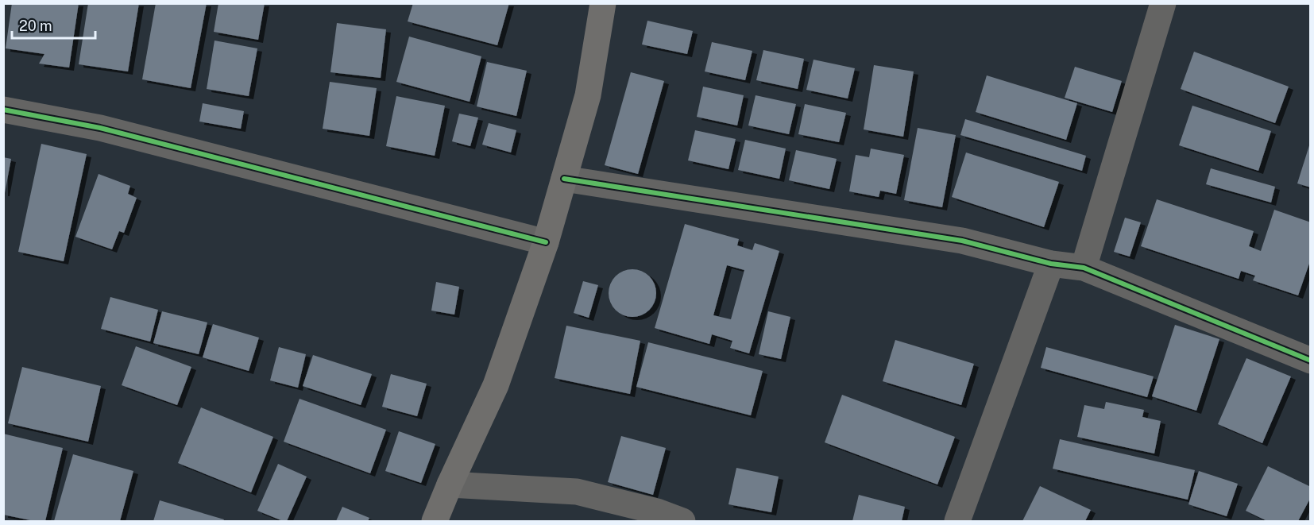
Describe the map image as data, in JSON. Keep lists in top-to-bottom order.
{
  "scale_bar": "20 m"
}
